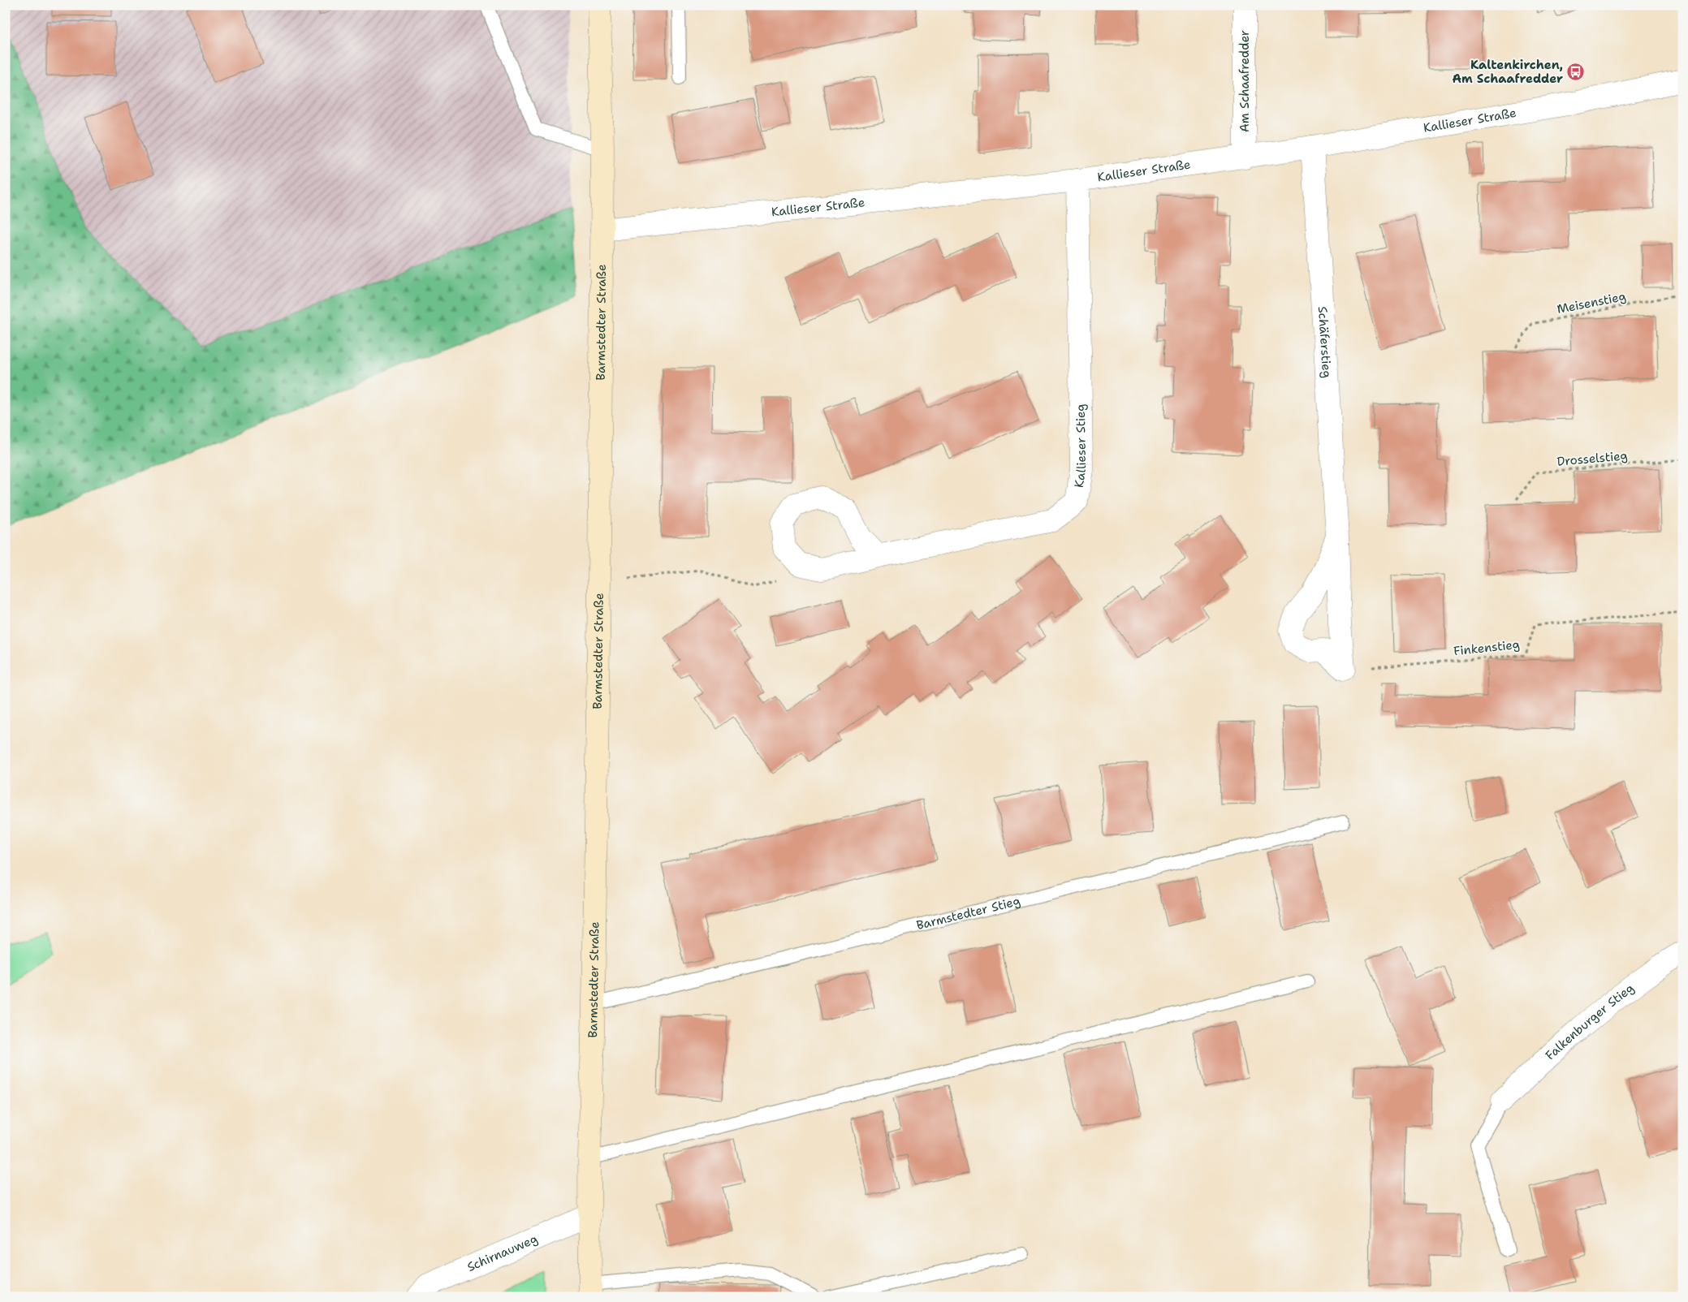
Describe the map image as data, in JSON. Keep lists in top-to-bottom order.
{
  "streets": {
    "main road": ["Barmstedter Straße"],
    "street": [
      "Am Schaafredder",
      "Kallieser Straße",
      "Schäferstieg",
      "Kallieser Stieg",
      "Falkenburger Stieg",
      "Schirnauweg"
    ],
    "lane": ["Barmstedter Stieg"],
    "path": ["Meisenstieg", "Drosselstieg", "Finkenstieg"]
  },
  "crossings": [
    ["Am Schaafredder", "Kallieser Straße"],
    ["Kallieser Straße", "Barmstedter Straße"],
    ["Kallieser Straße", "Schäferstieg"],
    ["Kallieser Straße", "Kallieser Stieg"],
    ["Barmstedter Straße", "Barmstedter Stieg"],
    ["Barmstedter Straße", "Schirnauweg"],
    ["Schäferstieg", "Finkenstieg"]
  ],
  "places": {
    "bus stop": ["Kaltenkirchen, Am Schaafredder"]
  }
}
